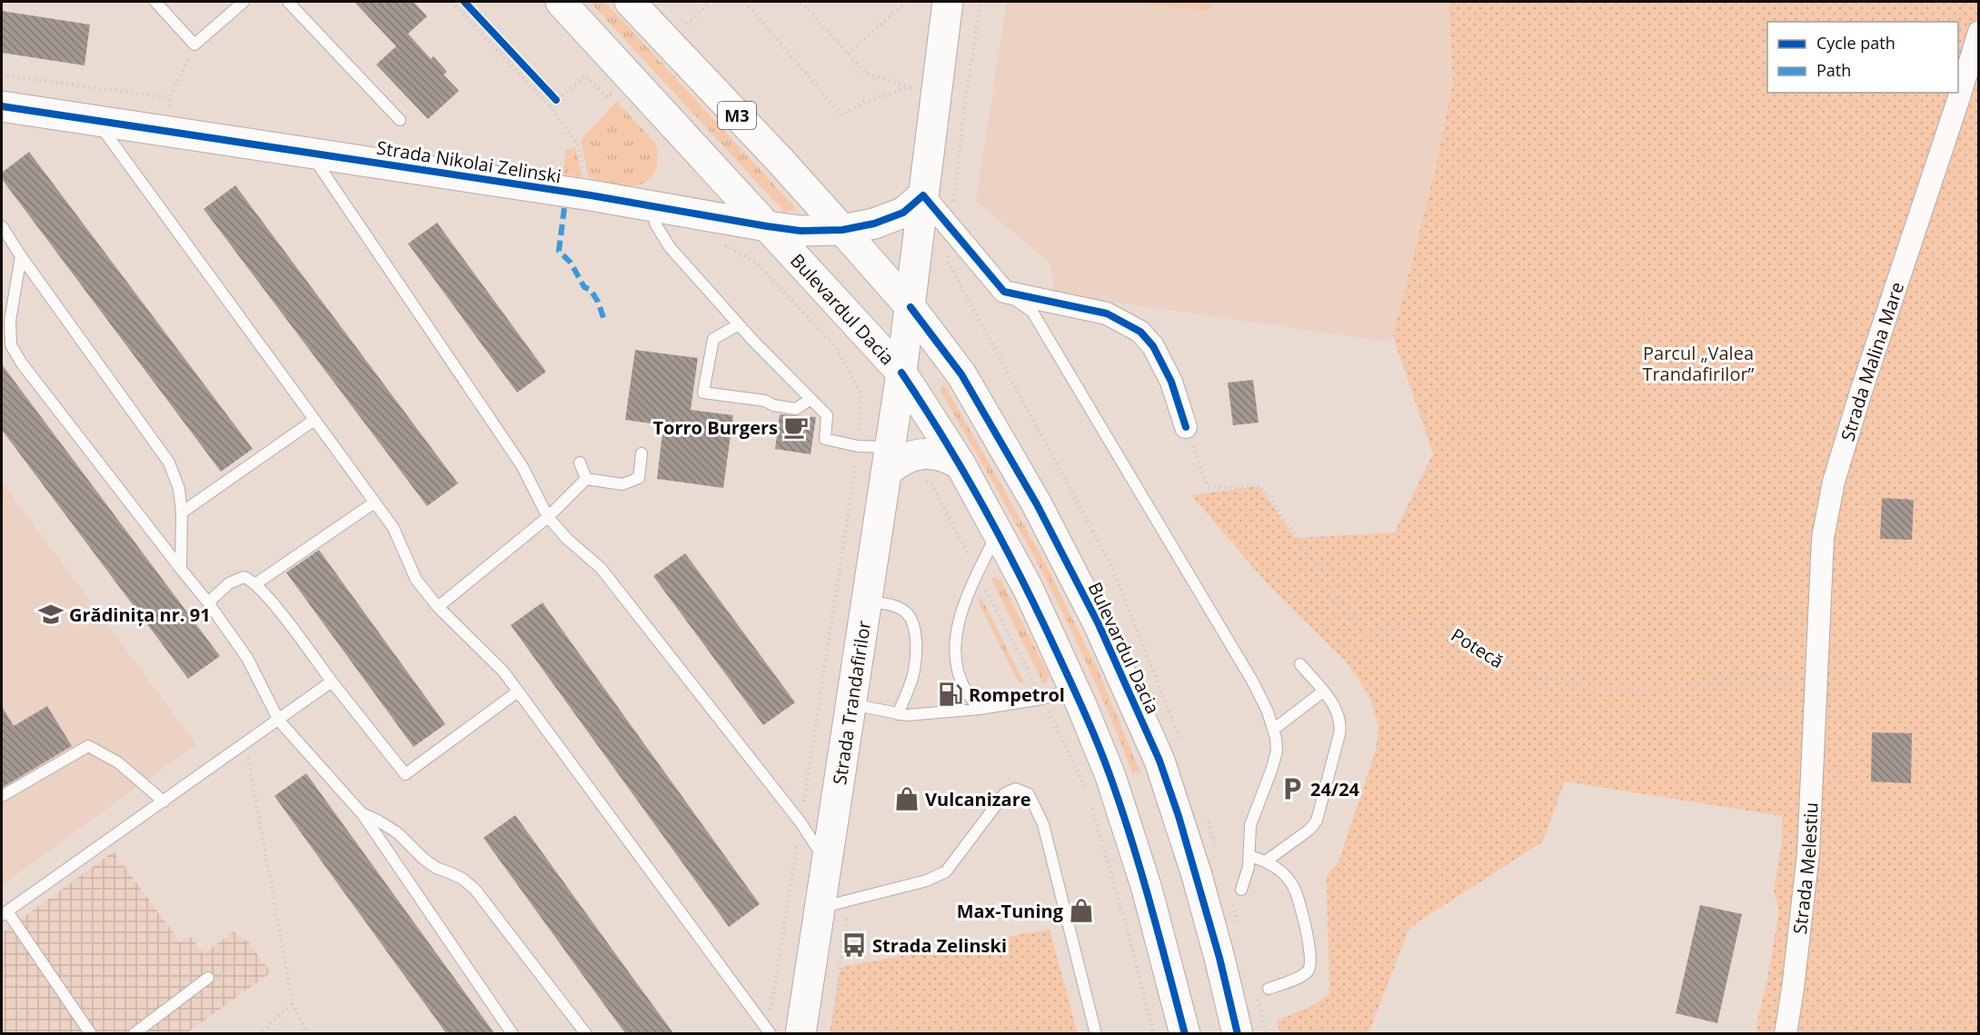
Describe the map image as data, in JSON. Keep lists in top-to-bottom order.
{
  "streets": {
    "main road": [
      "M3",
      "Strada Nikolai Zelinski",
      "Bulevardul Dacia",
      "Strada Trandafirilor"
    ],
    "street": ["Strada Malina Mare", "Strada Melestiu"],
    "path": ["Potecă"]
  },
  "crossings": [
    ["Strada Nikolai Zelinski", "Bulevardul Dacia"],
    ["Strada Nikolai Zelinski", "Strada Trandafirilor"],
    ["Bulevardul Dacia", "Strada Trandafirilor"],
    ["Strada Malina Mare", "Potecă"],
    ["Strada Malina Mare", "Strada Melestiu"],
    ["Potecă", "Strada Melestiu"]
  ],
  "parks": ["Parcul „Valea Trandafirilor”"],
  "places": {
    "cafe": ["Torro Burgers"],
    "school or university": ["Grădinița nr. 91"],
    "fuel station": ["Rompetrol"],
    "parking": ["24/24"],
    "shop": ["Vulcanizare", "Max-Tuning"],
    "bus stop": ["Strada Zelinski"]
  },
  "legend": ["Cycle path", "Path"]
}
